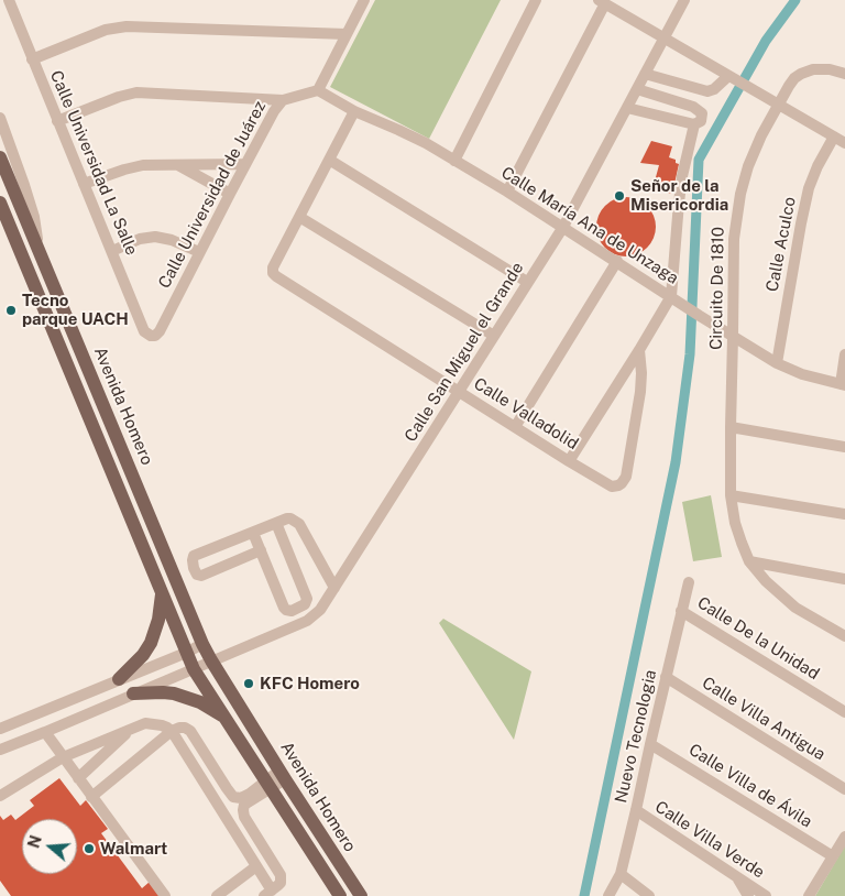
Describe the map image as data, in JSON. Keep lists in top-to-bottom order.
{
  "streets": {
    "main road": ["Avenida Homero"],
    "street": [
      "Calle Universidad La Salle",
      "Calle Universidad de Juárez",
      "Calle María Ana de Unzaga",
      "Calle Aculco",
      "Circuito De 1810",
      "Calle San Miguel el Grande",
      "Calle Valladolid",
      "Calle De la Unidad",
      "Calle Villa Antigua",
      "Nuevo Tecnologia",
      "Calle Villa de Ávila",
      "Calle Villa Verde"
    ]
  },
  "crossings": [
    ["Calle Universidad La Salle", "Calle Universidad de Juárez"],
    ["Calle Universidad de Juárez", "Calle María Ana de Unzaga"],
    ["Calle María Ana de Unzaga", "Calle Aculco"],
    ["Calle María Ana de Unzaga", "Circuito De 1810"],
    ["Calle María Ana de Unzaga", "Calle San Miguel el Grande"],
    ["Calle San Miguel el Grande", "Avenida Homero"],
    ["Calle San Miguel el Grande", "Calle Valladolid"],
    ["Calle De la Unidad", "Nuevo Tecnologia"],
    ["Calle Villa Antigua", "Nuevo Tecnologia"],
    ["Nuevo Tecnologia", "Calle Villa de Ávila"],
    ["Nuevo Tecnologia", "Calle Villa Verde"]
  ],
  "places": [
    "Señor de la Misericordia",
    "Tecno parque UACH",
    "KFC Homero",
    "Walmart"
  ],
  "north": "left"
}
